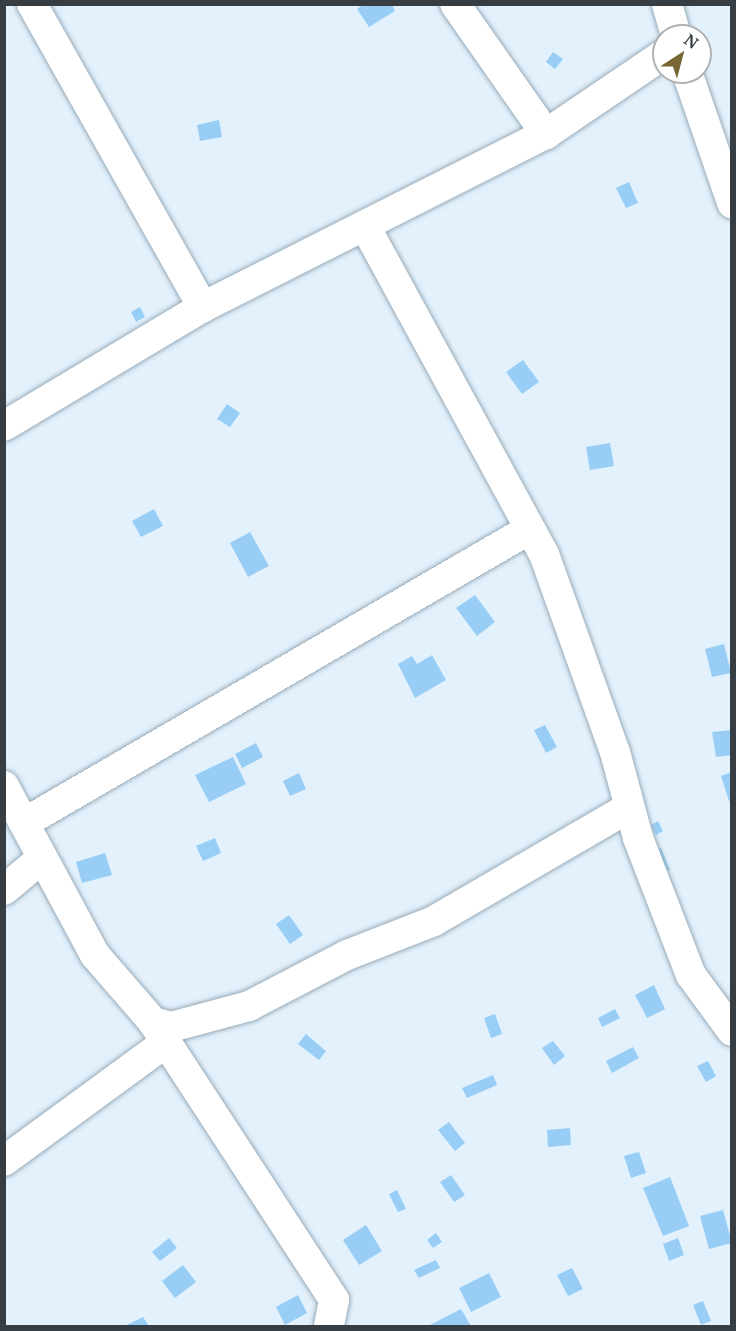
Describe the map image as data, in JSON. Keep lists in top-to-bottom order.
{
  "north": "top right"
}
